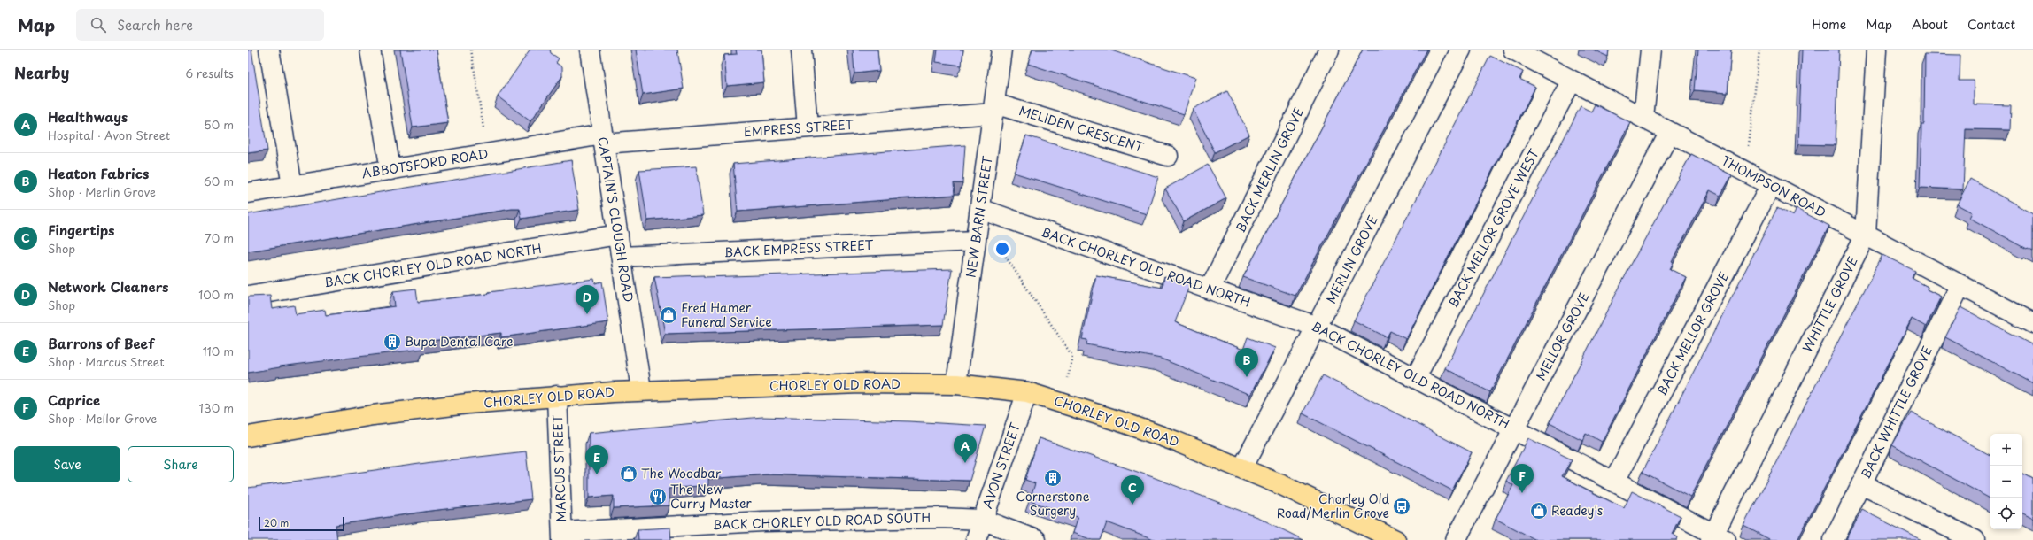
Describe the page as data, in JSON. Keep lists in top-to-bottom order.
{
  "streets": {
    "main road": ["CHORLEY OLD ROAD"],
    "street": [
      "EMPRESS STREET",
      "MELIDEN CRESCENT",
      "ABBOTSFORD ROAD",
      "BACK MERLIN GROVE",
      "THOMPSON ROAD",
      "NEW BARN STREET",
      "CAPTAIN'S CLOUGH ROAD",
      "BACK MELLOR GROVE WEST",
      "BACK EMPRESS STREET",
      "MERLIN GROVE",
      "BACK CHORLEY OLD ROAD NORTH",
      "WHITTLE GROVE",
      "BACK MELLOR GROVE",
      "MELLOR GROVE",
      "BACK WHITTLE GROVE",
      "AVON STREET",
      "MARCUS STREET",
      "BACK CHORLEY OLD ROAD SOUTH"
    ]
  },
  "crossings": [
    ["EMPRESS STREET", "MELIDEN CRESCENT"],
    ["EMPRESS STREET", "ABBOTSFORD ROAD"],
    ["EMPRESS STREET", "NEW BARN STREET"],
    ["EMPRESS STREET", "CAPTAIN'S CLOUGH ROAD"],
    ["MELIDEN CRESCENT", "NEW BARN STREET"],
    ["ABBOTSFORD ROAD", "CAPTAIN'S CLOUGH ROAD"],
    ["BACK MERLIN GROVE", "BACK CHORLEY OLD ROAD NORTH"],
    ["THOMPSON ROAD", "BACK MELLOR GROVE WEST"],
    ["THOMPSON ROAD", "WHITTLE GROVE"],
    ["THOMPSON ROAD", "BACK MELLOR GROVE"],
    ["THOMPSON ROAD", "MELLOR GROVE"],
    ["THOMPSON ROAD", "BACK WHITTLE GROVE"],
    ["NEW BARN STREET", "BACK EMPRESS STREET"],
    ["NEW BARN STREET", "BACK CHORLEY OLD ROAD NORTH"],
    ["NEW BARN STREET", "CHORLEY OLD ROAD"],
    ["CAPTAIN'S CLOUGH ROAD", "BACK EMPRESS STREET"],
    ["CAPTAIN'S CLOUGH ROAD", "BACK CHORLEY OLD ROAD NORTH"],
    ["CAPTAIN'S CLOUGH ROAD", "CHORLEY OLD ROAD"],
    ["BACK MELLOR GROVE WEST", "BACK CHORLEY OLD ROAD NORTH"],
    ["MERLIN GROVE", "BACK CHORLEY OLD ROAD NORTH"],
    ["MERLIN GROVE", "CHORLEY OLD ROAD"],
    ["BACK CHORLEY OLD ROAD NORTH", "WHITTLE GROVE"],
    ["BACK CHORLEY OLD ROAD NORTH", "BACK MELLOR GROVE"],
    ["BACK CHORLEY OLD ROAD NORTH", "MELLOR GROVE"],
    ["CHORLEY OLD ROAD", "AVON STREET"],
    ["CHORLEY OLD ROAD", "MARCUS STREET"],
    ["AVON STREET", "BACK CHORLEY OLD ROAD SOUTH"],
    ["MARCUS STREET", "BACK CHORLEY OLD ROAD SOUTH"]
  ],
  "places": {
    "shop": ["Fred Hamer Funeral Service", "The Woodbar", "Readey's"],
    "building": ["Bupa Dental Care", "Cornerstone Surgery"],
    "restaurant": ["The New Curry Master"],
    "bus stop": ["Chorley Old Road/Merlin Grove"]
  },
  "scale_bar": "20 m",
  "page": {
    "header": "Map",
    "search": "Search here",
    "nav": [
      "Home",
      "Map",
      "About",
      "Contact"
    ],
    "heading": ["Nearby", "6 results"],
    "list": [
      {
        "mark": "A",
        "name": "Healthways",
        "note": "Hospital · Avon Street",
        "value": "50 m"
      },
      {
        "mark": "B",
        "name": "Heaton Fabrics",
        "note": "Shop · Merlin Grove",
        "value": "60 m"
      },
      {
        "mark": "C",
        "name": "Fingertips",
        "note": "Shop",
        "value": "70 m"
      },
      {
        "mark": "D",
        "name": "Network Cleaners",
        "note": "Shop",
        "value": "100 m"
      },
      {
        "mark": "E",
        "name": "Barrons of Beef",
        "note": "Shop · Marcus Street",
        "value": "110 m"
      },
      {
        "mark": "F",
        "name": "Caprice",
        "note": "Shop · Mellor Grove",
        "value": "130 m"
      }
    ],
    "pins": [
      "D",
      "B",
      "A",
      "E",
      "F",
      "C"
    ],
    "map_buttons": ["+", "−"],
    "buttons": ["Save", "Share"],
    "scale": "20 m"
  }
}
